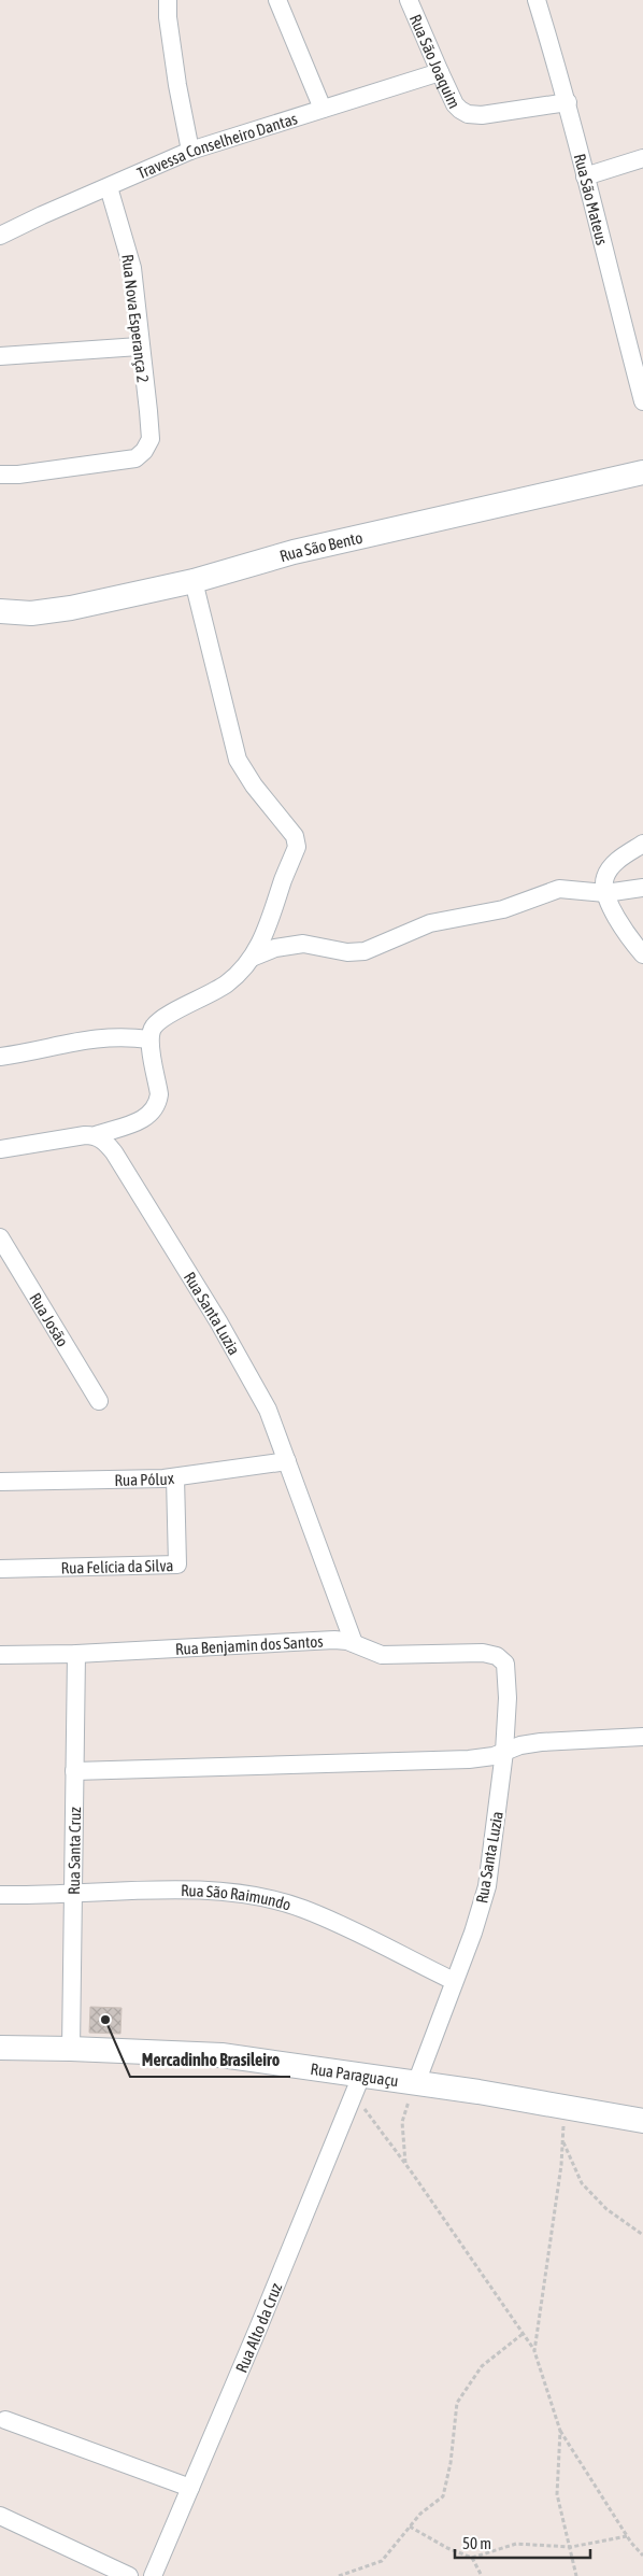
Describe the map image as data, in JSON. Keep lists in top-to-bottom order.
{
  "streets": {
    "street": [
      "Rua São Joaquim",
      "Travessa Conselheiro Dantas",
      "Rua São Mateus",
      "Rua Nova Esperança 2",
      "Rua São Bento",
      "Rua Santa Luzia",
      "Rua Josão",
      "Rua Pólux",
      "Rua Felícia da Silva",
      "Rua Benjamin dos Santos",
      "Rua Santa Cruz",
      "Rua São Raimundo",
      "Rua Paraguaçu",
      "Rua Alto da Cruz"
    ]
  },
  "crossings": [
    ["Rua São Joaquim", "Travessa Conselheiro Dantas"],
    ["Rua São Joaquim", "Rua São Mateus"],
    ["Travessa Conselheiro Dantas", "Rua Nova Esperança 2"],
    ["Rua Santa Luzia", "Rua Pólux"],
    ["Rua Santa Luzia", "Rua Benjamin dos Santos"],
    ["Rua Santa Luzia", "Rua São Raimundo"],
    ["Rua Santa Luzia", "Rua Paraguaçu"],
    ["Rua Pólux", "Rua Felícia da Silva"],
    ["Rua Benjamin dos Santos", "Rua Santa Cruz"],
    ["Rua Santa Cruz", "Rua São Raimundo"],
    ["Rua Santa Cruz", "Rua Paraguaçu"],
    ["Rua Paraguaçu", "Rua Alto da Cruz"]
  ],
  "places": ["Mercadinho Brasileiro"],
  "scale_bar": "50 m"
}
